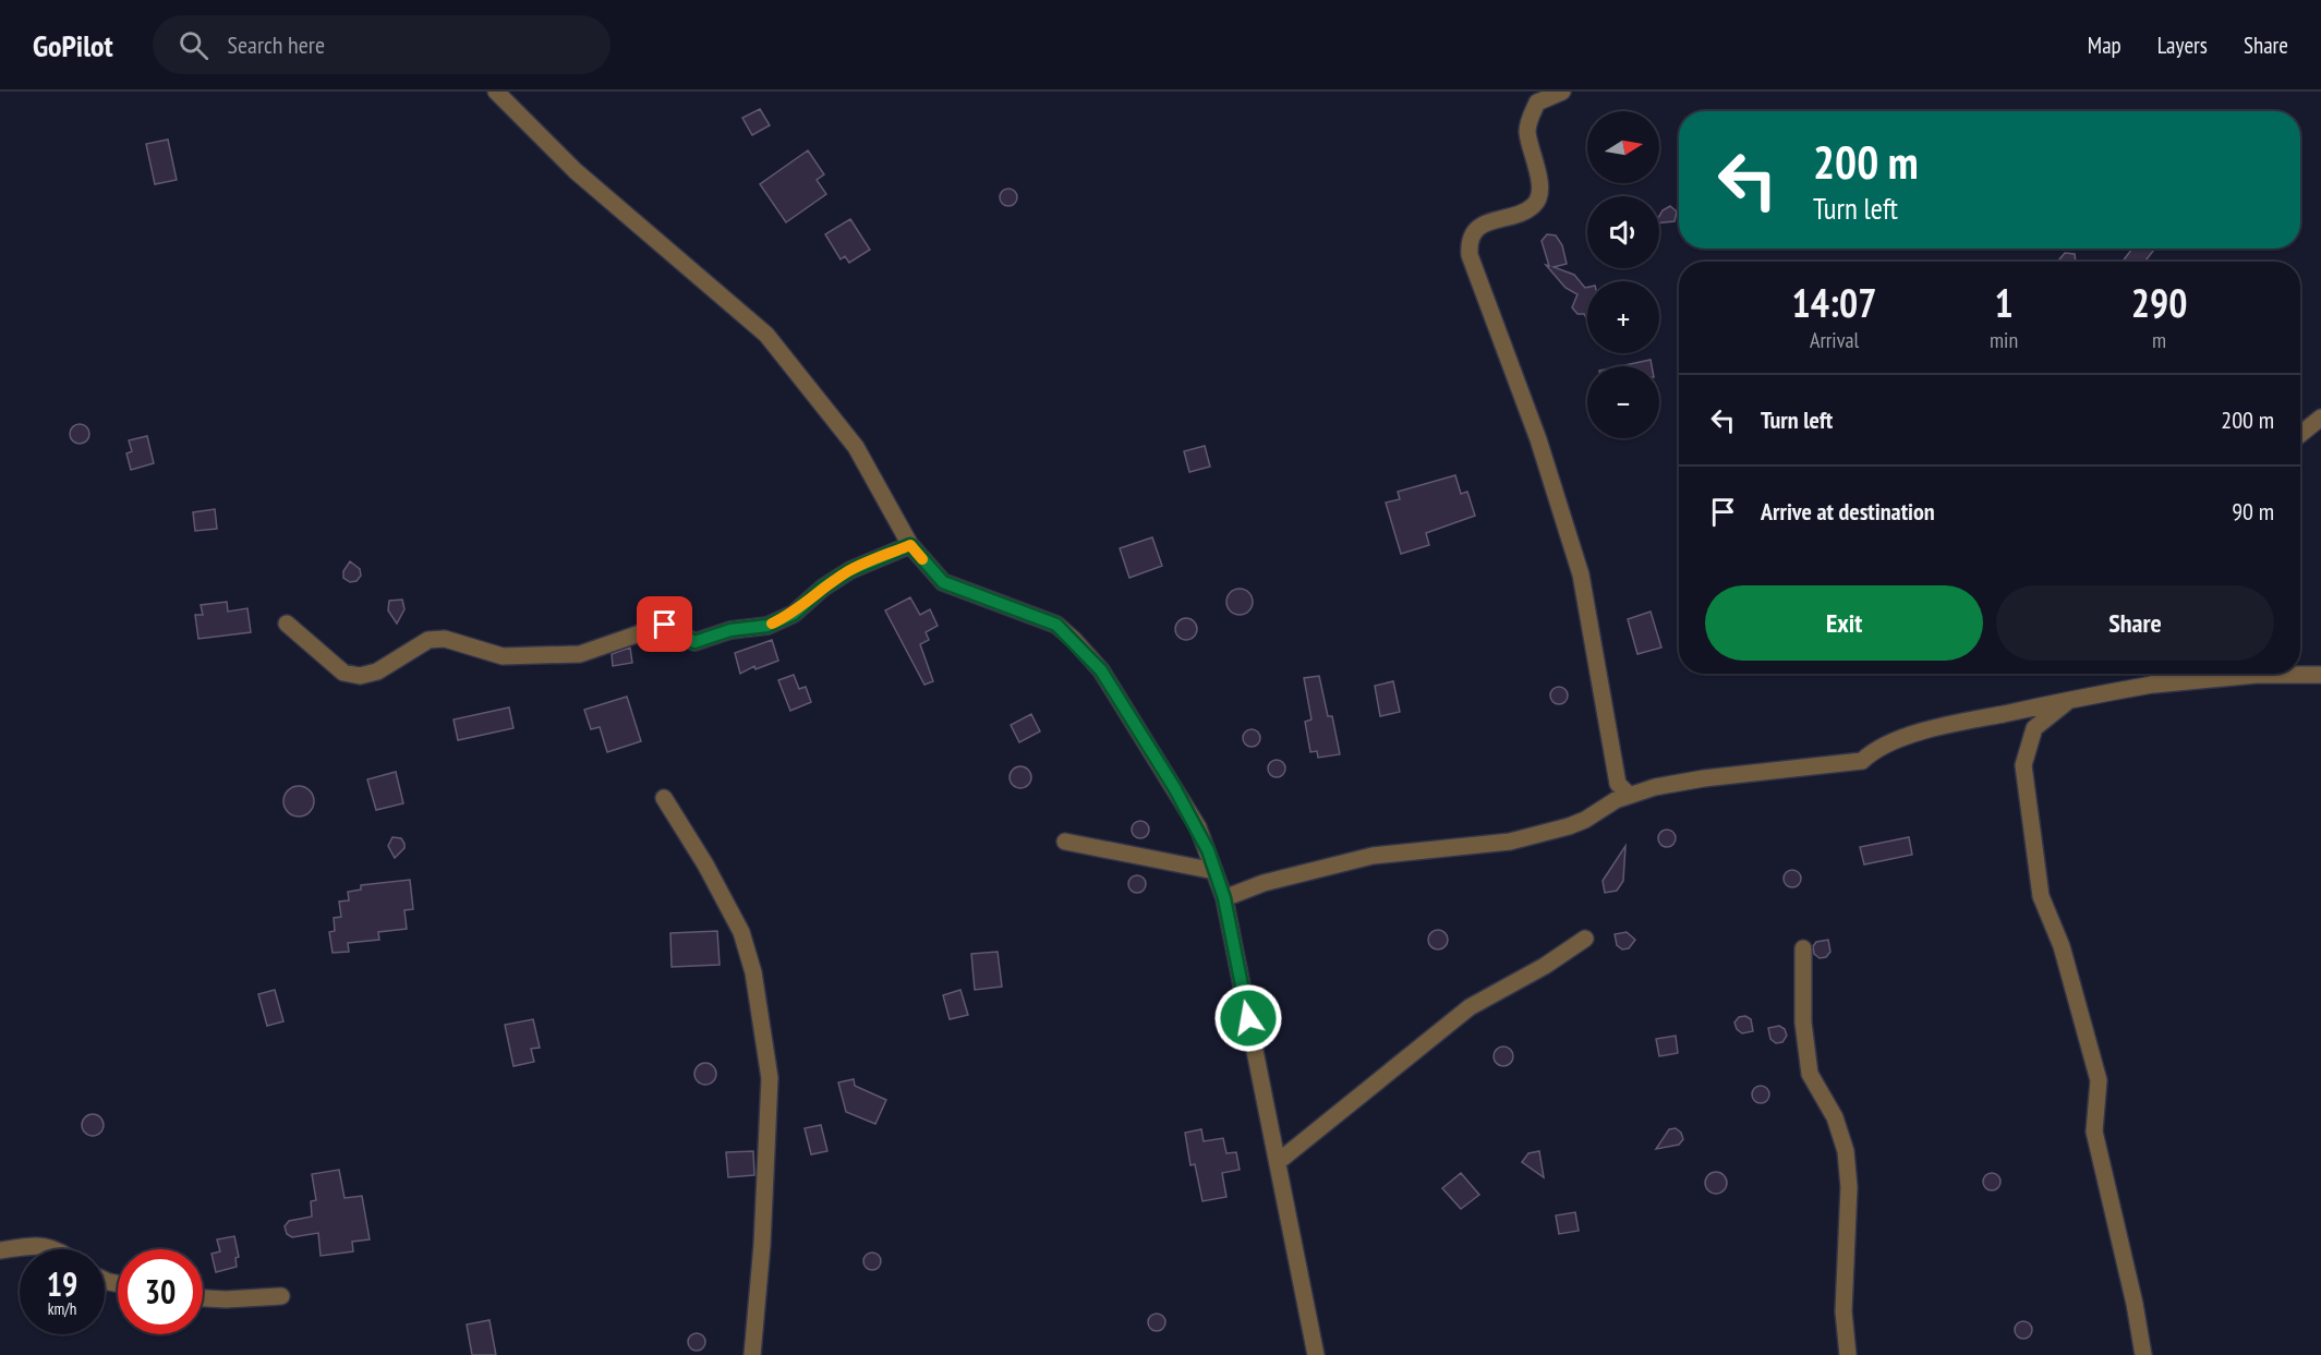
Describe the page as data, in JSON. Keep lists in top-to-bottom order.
{
  "north": "right",
  "page": {
    "header": "GoPilot",
    "search": "Search here",
    "nav": ["Map", "Layers", "Share"],
    "map_buttons": ["+", "−"],
    "turn": ["200 m", "Turn left"],
    "eta": [
      "14:07",
      "Arrival",
      "1",
      "min",
      "290",
      "m"
    ],
    "list": [
      {
        "name": "Turn left",
        "value": "200 m"
      },
      {
        "name": "Arrive at destination",
        "value": "90 m"
      }
    ],
    "buttons": ["Exit", "Share"],
    "speed": "19 km/h",
    "limit": "30"
  }
}
